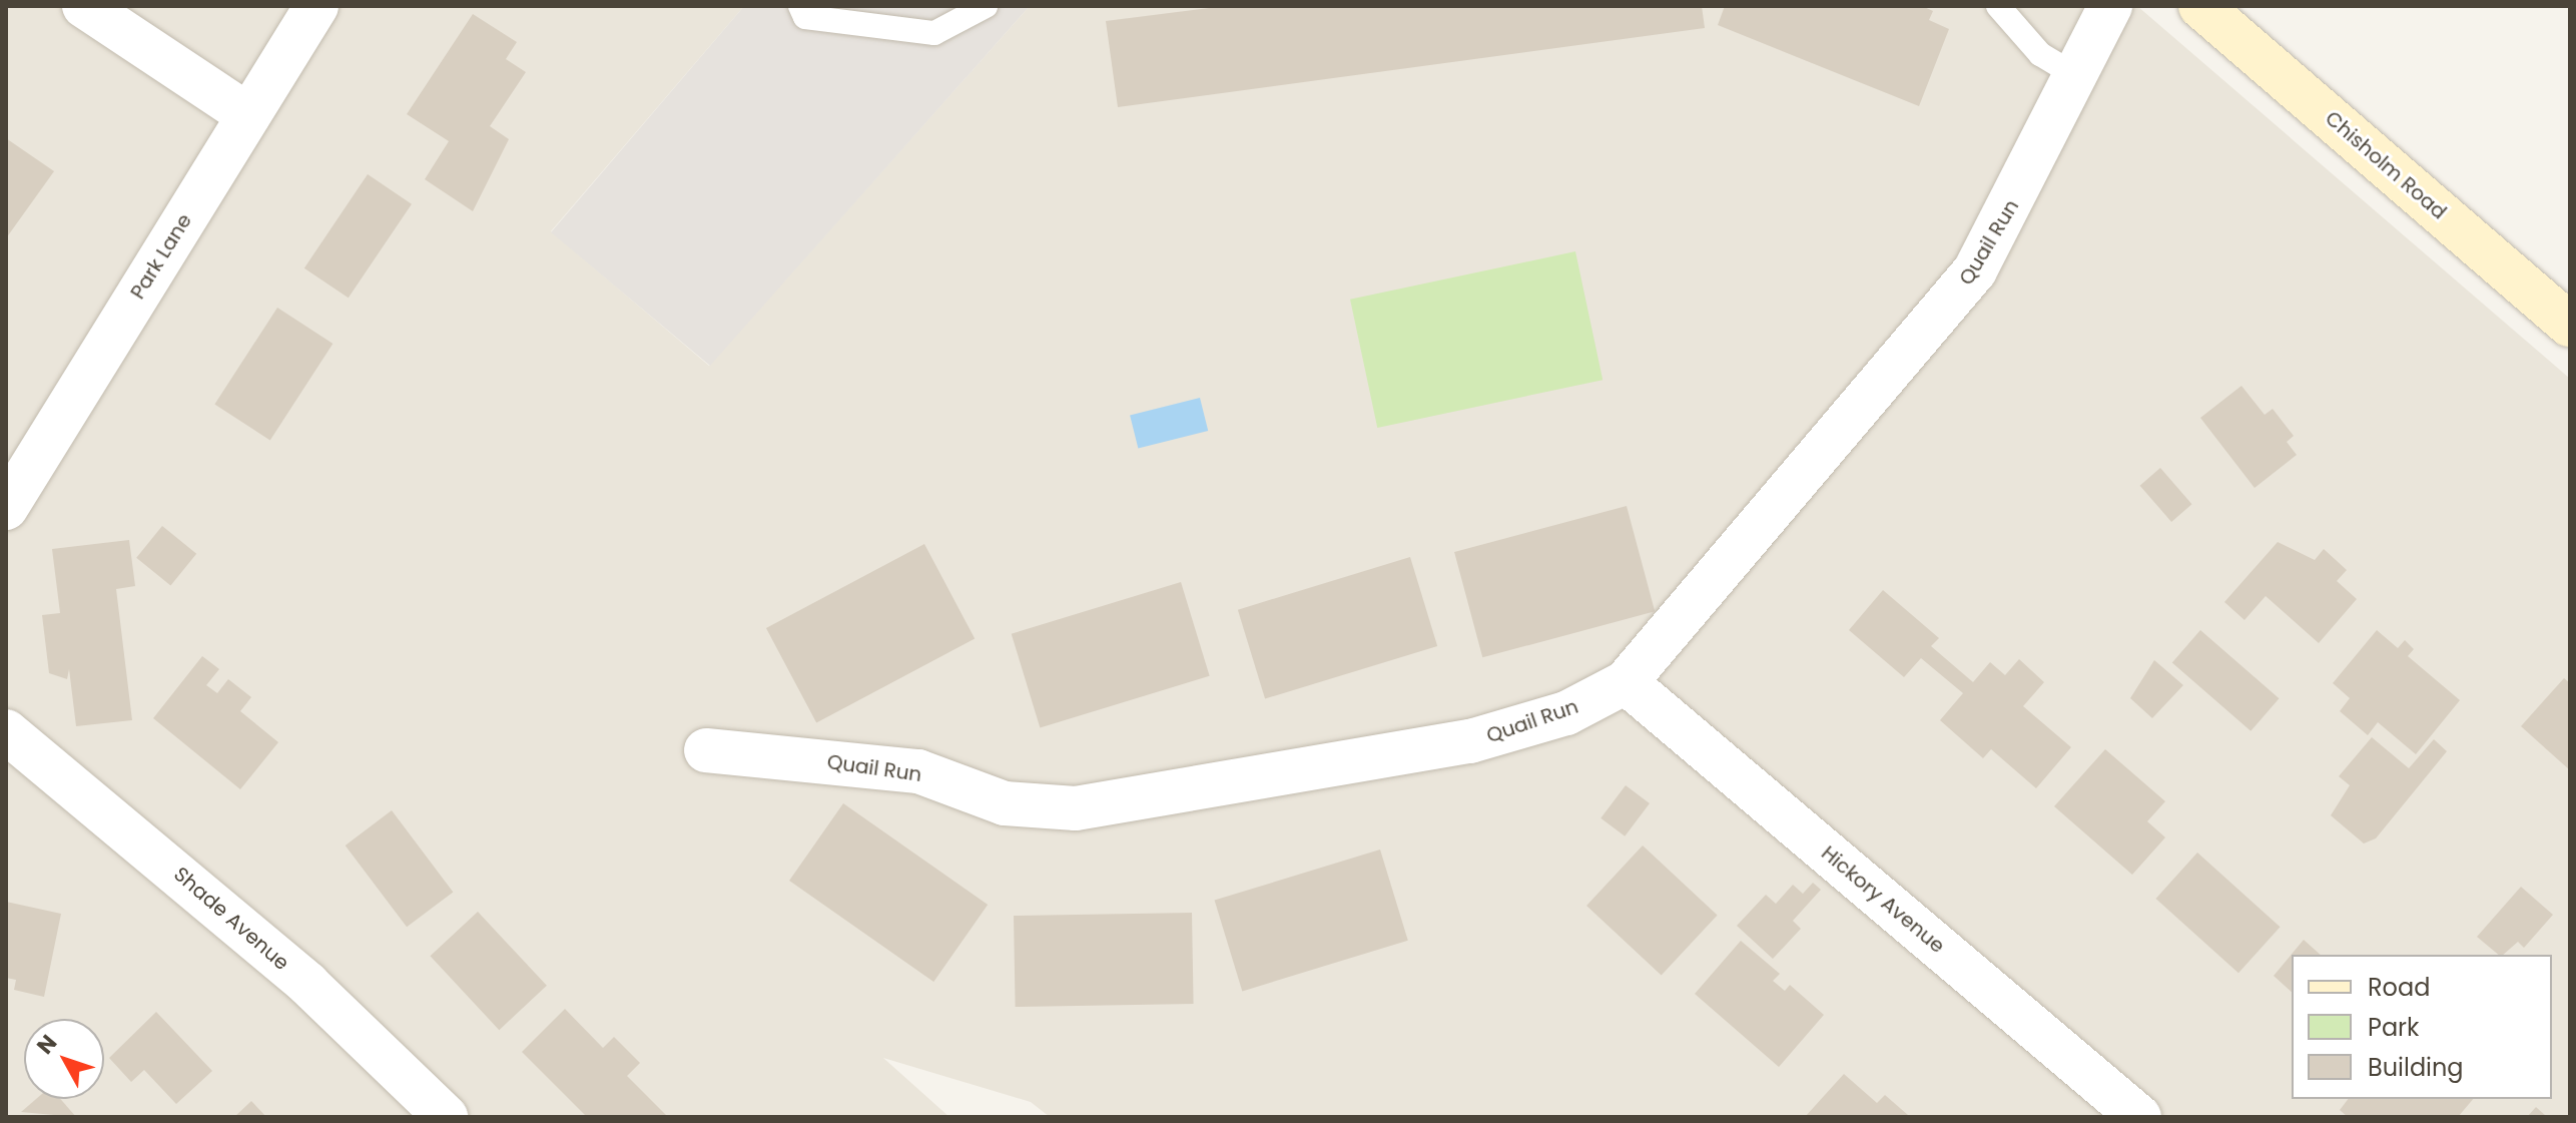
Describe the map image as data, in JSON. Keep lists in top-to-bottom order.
{
  "streets": {
    "main road": ["Chisholm Road"],
    "street": [
      "Quail Run",
      "Park Lane",
      "Hickory Avenue",
      "Shade Avenue"
    ]
  },
  "crossings": [
    ["Quail Run", "Hickory Avenue"]
  ],
  "legend": ["Road", "Park", "Building"],
  "north": "top left"
}
